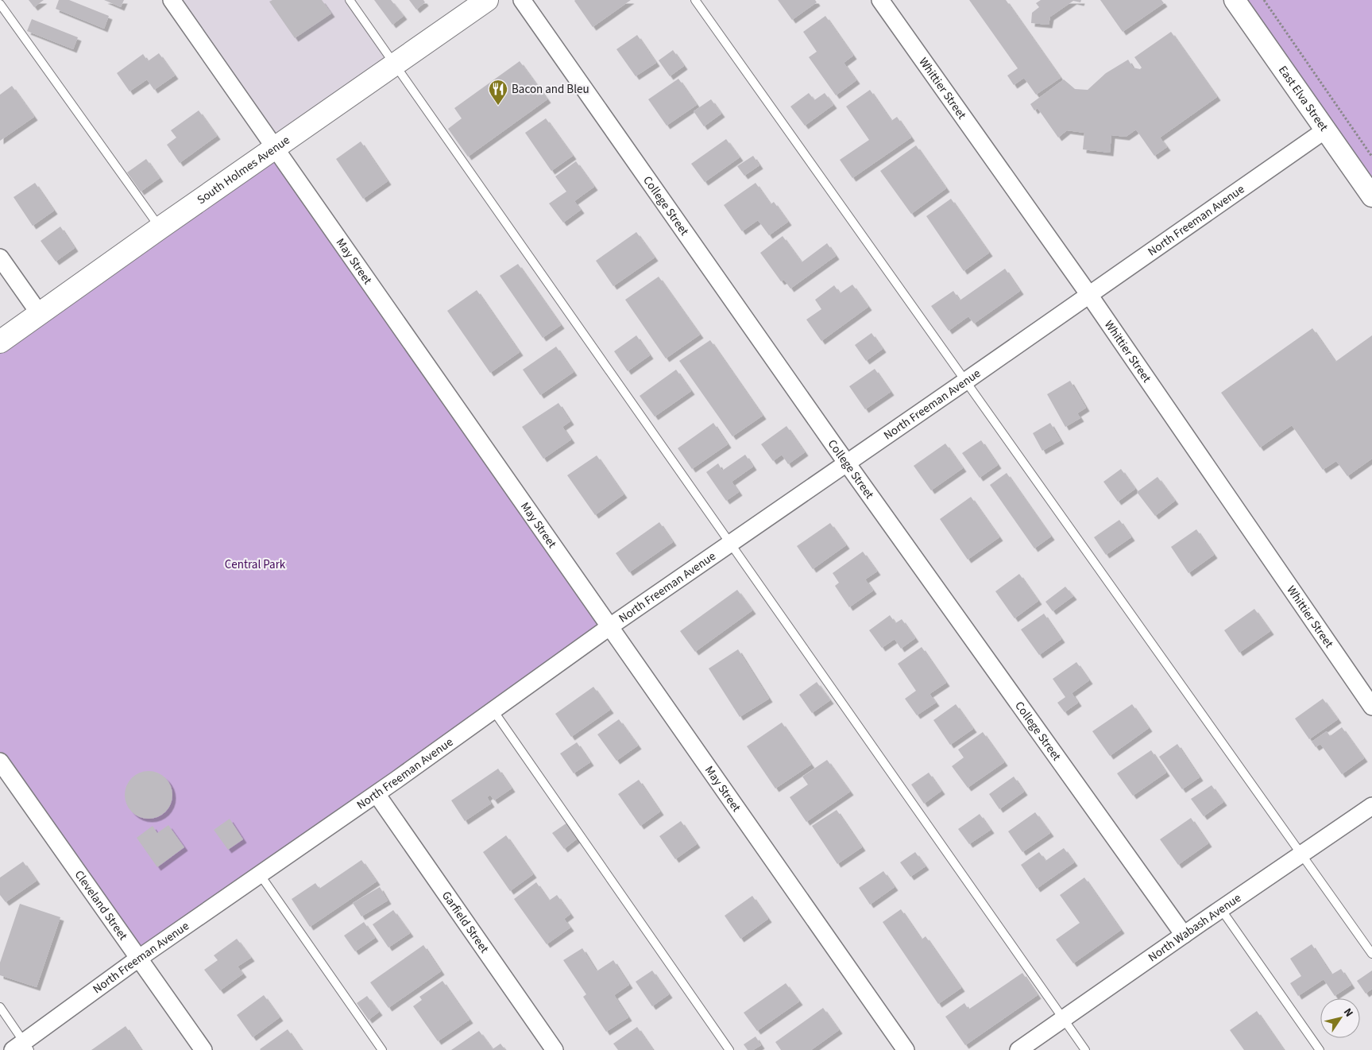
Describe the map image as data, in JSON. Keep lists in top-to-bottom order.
{
  "streets": {
    "main road": ["South Holmes Avenue"],
    "street": [
      "Whittier Street",
      "East Elva Street",
      "College Street",
      "North Freeman Avenue",
      "May Street",
      "Cleveland Street",
      "Garfield Street",
      "North Wabash Avenue"
    ]
  },
  "crossings": [
    ["Whittier Street", "North Freeman Avenue"],
    ["East Elva Street", "North Freeman Avenue"],
    ["South Holmes Avenue", "May Street"],
    ["College Street", "North Freeman Avenue"],
    ["College Street", "North Wabash Avenue"],
    ["North Freeman Avenue", "May Street"],
    ["North Freeman Avenue", "Cleveland Street"],
    ["North Freeman Avenue", "Garfield Street"]
  ],
  "parks": ["Central Park"],
  "places": {
    "restaurant": ["Bacon and Bleu"]
  },
  "north": "top right"
}
